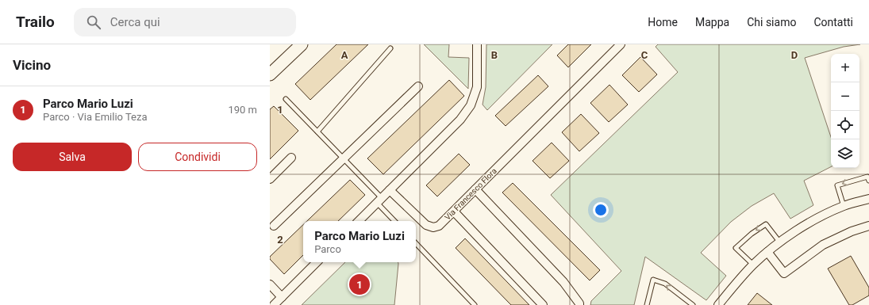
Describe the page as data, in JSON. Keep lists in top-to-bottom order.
{
  "streets": {
    "street": ["Via Francesco Flora"]
  },
  "page": {
    "header": "Trailo",
    "search": "Cerca qui",
    "nav": [
      "Home",
      "Mappa",
      "Chi siamo",
      "Contatti"
    ],
    "heading": "Vicino",
    "map_buttons": ["+", "−"],
    "list": [
      {
        "mark": "1",
        "name": "Parco Mario Luzi",
        "note": "Parco · Via Emilio Teza",
        "value": "190 m"
      }
    ],
    "buttons": ["Salva", "Condividi"],
    "popup": ["Parco Mario Luzi", "Parco"],
    "pins": "1"
  },
  "grid": {
    "columns": [
      "A",
      "B",
      "C",
      "D"
    ],
    "rows": ["1", "2"]
  }
}
